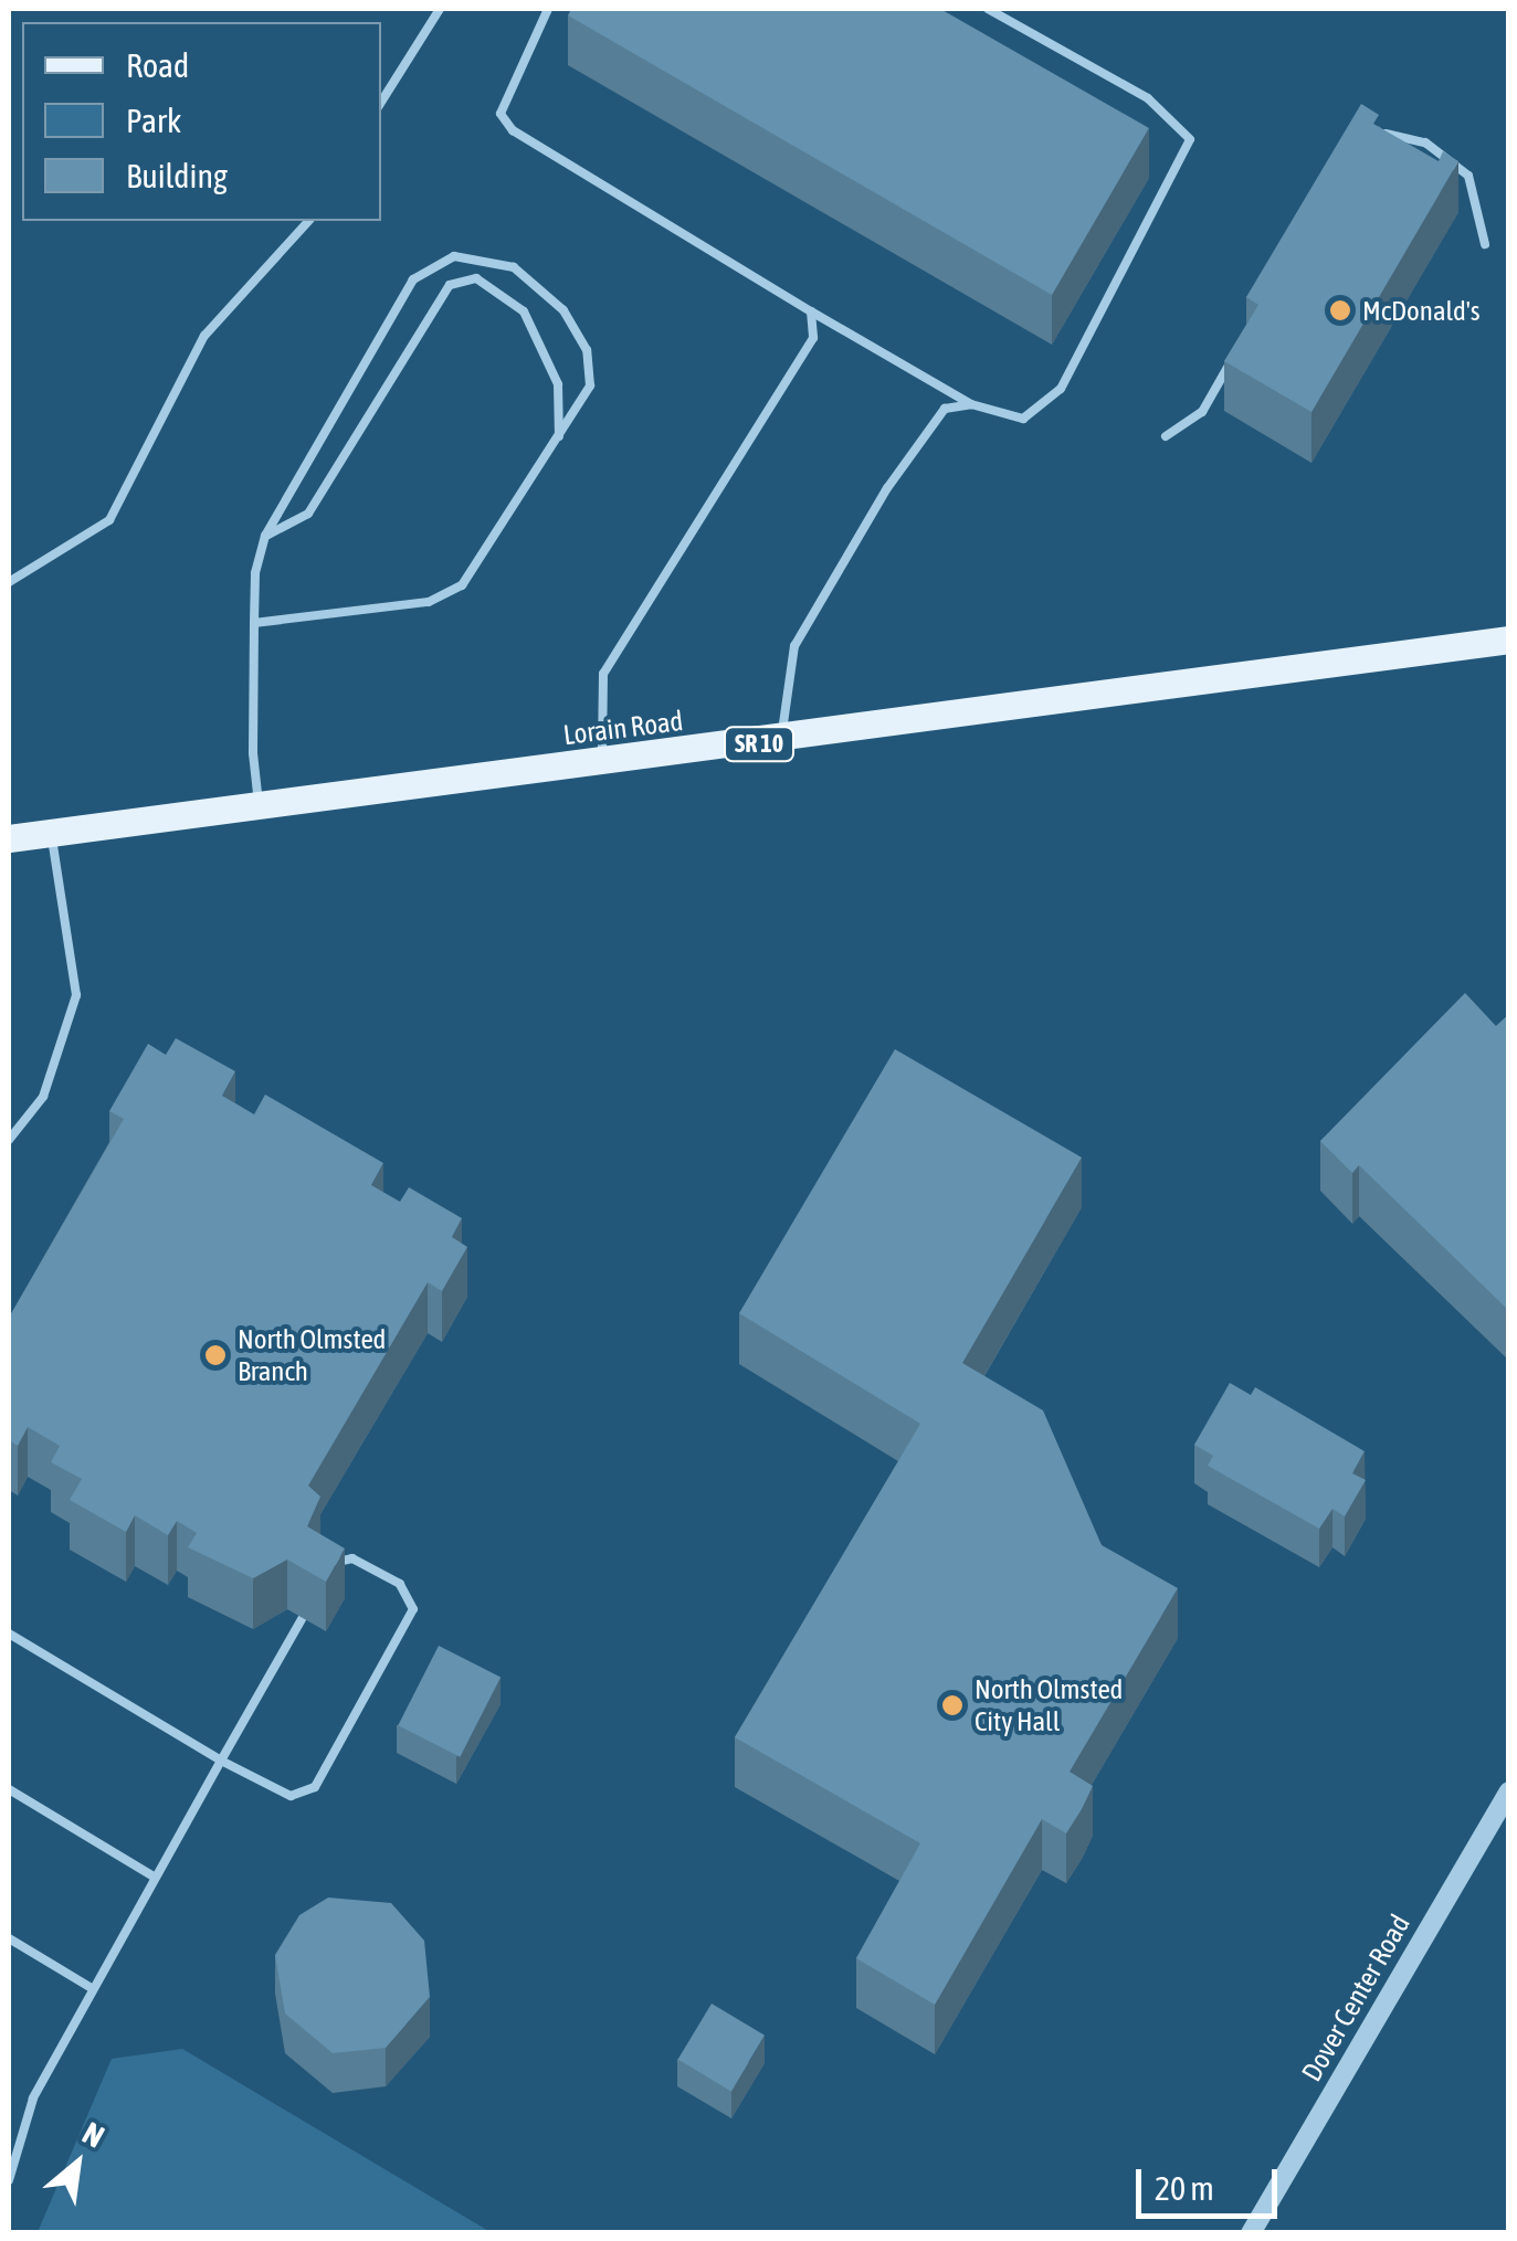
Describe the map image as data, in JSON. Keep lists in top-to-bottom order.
{
  "streets": {
    "main road": ["Lorain Road", "SR 10"],
    "street": ["Dover Center Road"]
  },
  "places": ["McDonald's", "North Olmsted Branch", "North Olmsted City Hall"],
  "legend": ["Road", "Park", "Building"],
  "scale_bar": "20 m",
  "north": "top right"
}
